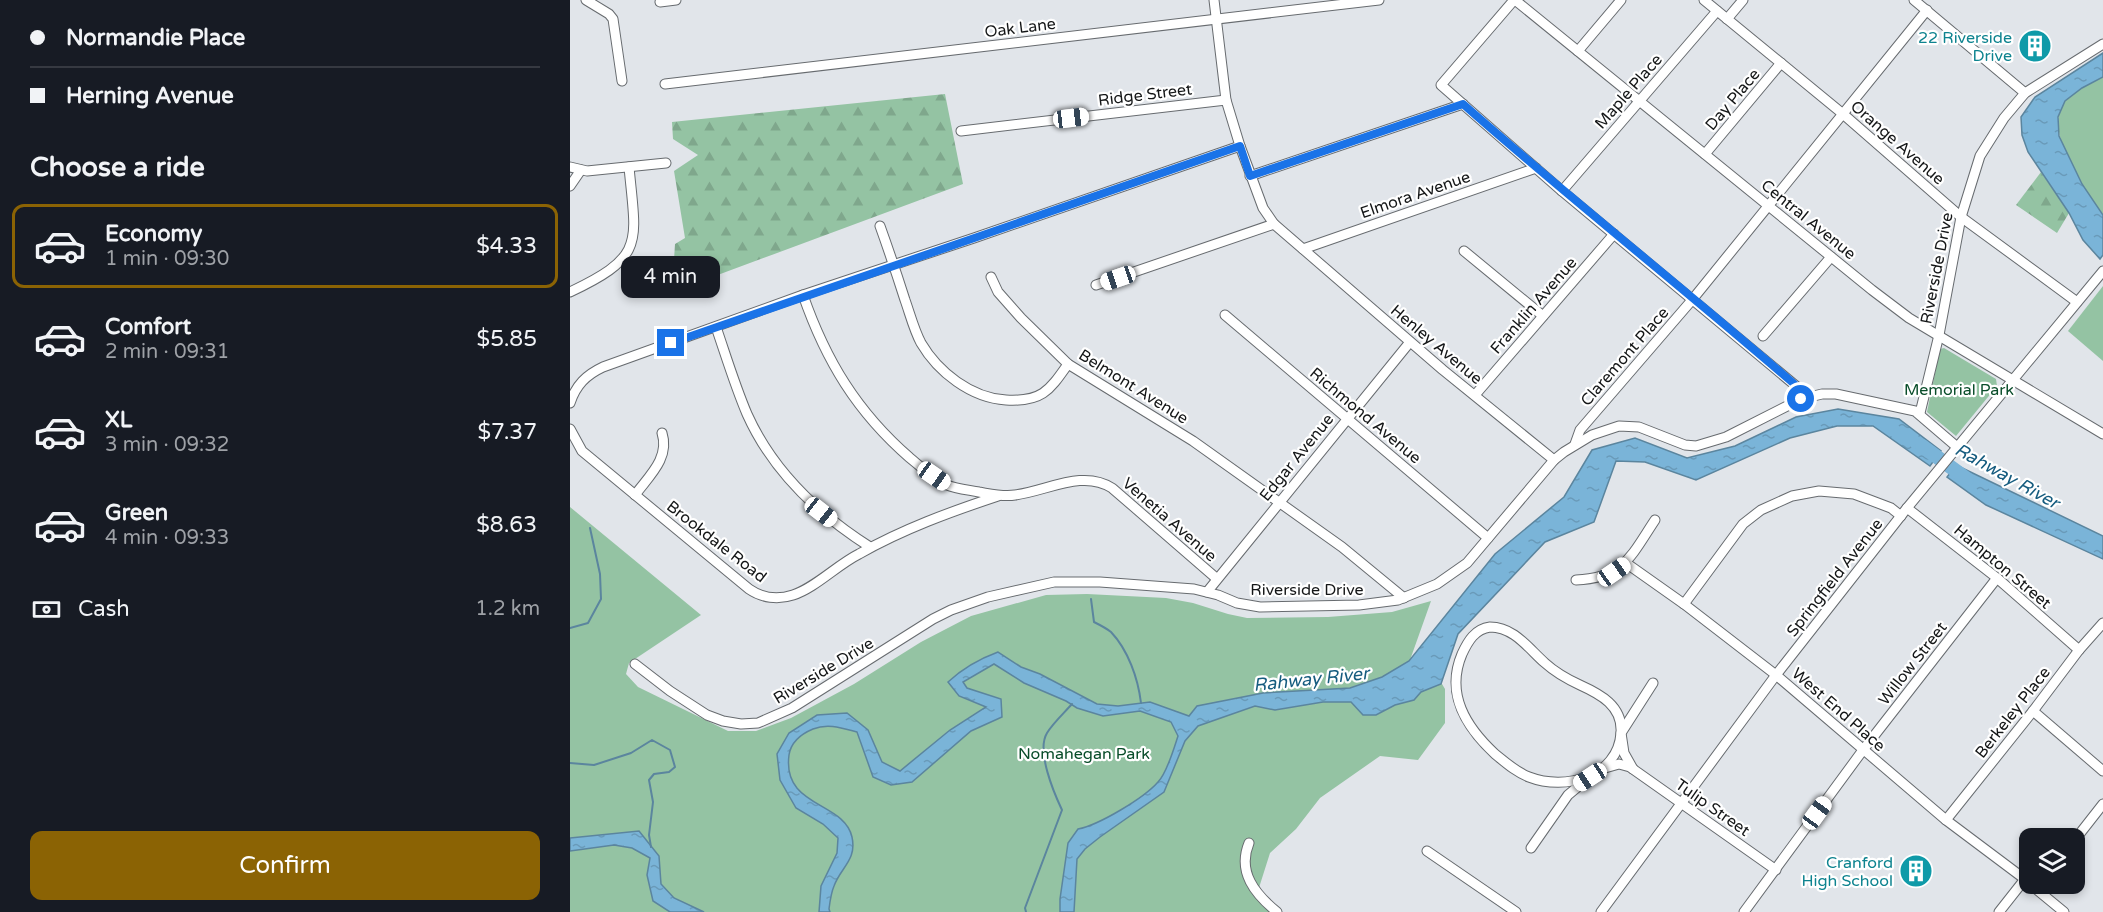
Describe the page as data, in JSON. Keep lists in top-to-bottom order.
{
  "streets": {
    "street": [
      "Oak Lane",
      "Maple Place",
      "Ridge Street",
      "Day Place",
      "Orange Avenue",
      "Elmora Avenue",
      "Central Avenue",
      "Riverside Drive",
      "Franklin Avenue",
      "Henley Avenue",
      "Claremont Place",
      "Belmont Avenue",
      "Richmond Avenue",
      "Edgar Avenue",
      "Venetia Avenue",
      "Brookdale Road",
      "Hampton Street",
      "Springfield Avenue",
      "Willow Street",
      "West End Place",
      "Berkeley Place",
      "Tulip Street"
    ]
  },
  "crossings": [
    ["Oak Lane", "Henley Avenue"],
    ["Maple Place", "Orange Avenue"],
    ["Maple Place", "Central Avenue"],
    ["Ridge Street", "Henley Avenue"],
    ["Day Place", "Orange Avenue"],
    ["Day Place", "Central Avenue"],
    ["Orange Avenue", "Riverside Drive"],
    ["Orange Avenue", "Claremont Place"],
    ["Orange Avenue", "Springfield Avenue"],
    ["Elmora Avenue", "Henley Avenue"],
    ["Central Avenue", "Riverside Drive"],
    ["Central Avenue", "Claremont Place"],
    ["Central Avenue", "Springfield Avenue"],
    ["Riverside Drive", "Henley Avenue"],
    ["Riverside Drive", "Claremont Place"],
    ["Riverside Drive", "Belmont Avenue"],
    ["Riverside Drive", "Richmond Avenue"],
    ["Riverside Drive", "Edgar Avenue"],
    ["Franklin Avenue", "Henley Avenue"],
    ["Henley Avenue", "Edgar Avenue"],
    ["Belmont Avenue", "Edgar Avenue"],
    ["Richmond Avenue", "Edgar Avenue"],
    ["Edgar Avenue", "Venetia Avenue"],
    ["Venetia Avenue", "Brookdale Road"],
    ["Hampton Street", "Springfield Avenue"],
    ["Hampton Street", "Willow Street"],
    ["Hampton Street", "West End Place"],
    ["Hampton Street", "Berkeley Place"],
    ["Springfield Avenue", "West End Place"],
    ["Springfield Avenue", "Tulip Street"],
    ["Willow Street", "West End Place"],
    ["Willow Street", "Tulip Street"],
    ["West End Place", "Berkeley Place"]
  ],
  "water": ["Rahway River"],
  "parks": ["Memorial Park", "Nomahegan Park"],
  "places": {
    "building": ["22 Riverside Drive", "Cranford High School"]
  },
  "page": {
    "banner": ["Normandie Place", "Herning Avenue"],
    "heading": "Choose a ride",
    "list": [
      {
        "name": "Economy",
        "note": "1 min · 09:30",
        "value": "$4.33"
      },
      {
        "name": "Comfort",
        "note": "2 min · 09:31",
        "value": "$5.85"
      },
      {
        "name": "XL",
        "note": "3 min · 09:32",
        "value": "$7.37"
      },
      {
        "name": "Green",
        "note": "4 min · 09:33",
        "value": "$8.63"
      }
    ],
    "bubble": "4 min",
    "pay": ["Cash", "1.2 km"],
    "buttons": "Confirm"
  }
}
